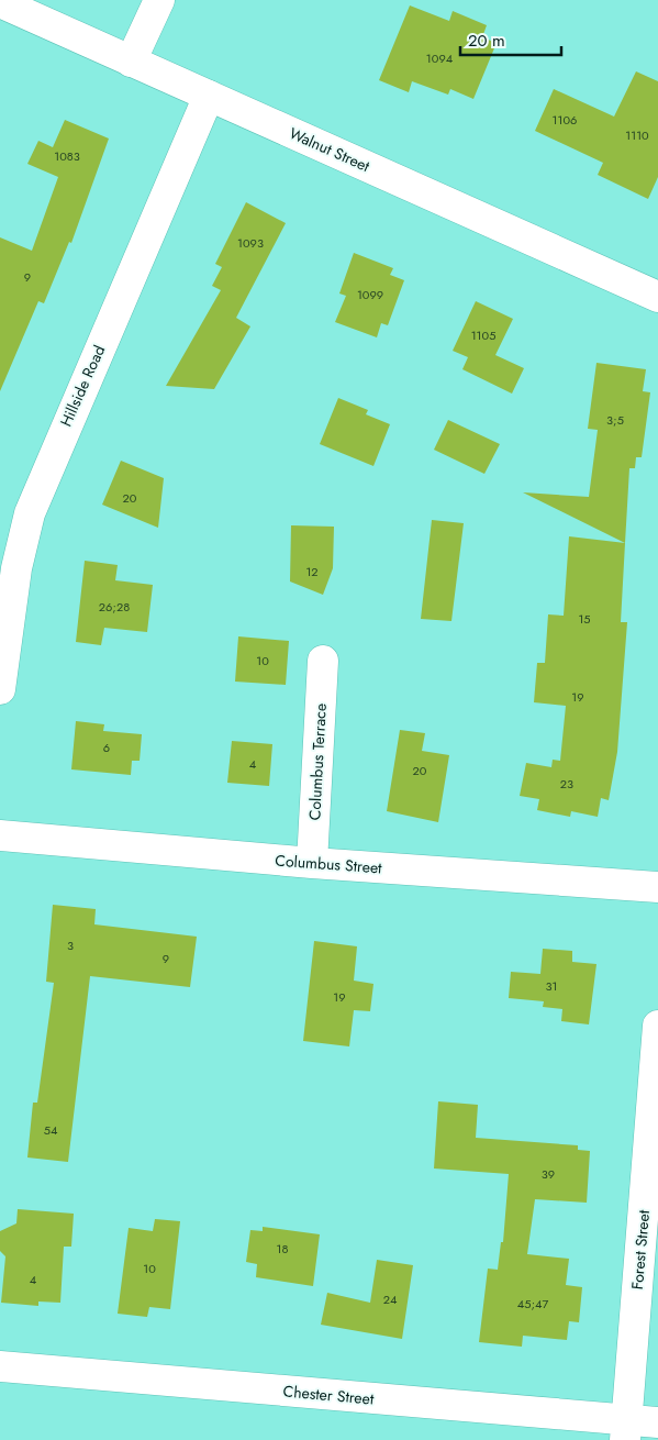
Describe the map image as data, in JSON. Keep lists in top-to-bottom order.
{
  "streets": {
    "street": [
      "Walnut Street",
      "Hillside Road",
      "Columbus Terrace",
      "Columbus Street",
      "Forest Street",
      "Chester Street"
    ]
  },
  "crossings": [
    ["Walnut Street", "Hillside Road"],
    ["Columbus Terrace", "Columbus Street"],
    ["Forest Street", "Chester Street"]
  ],
  "house_numbers": [
    "1094",
    "1106",
    "1110",
    "1083",
    "1093",
    "9",
    "1099",
    "1105",
    "3;5",
    "20",
    "12",
    "26;28",
    "15",
    "10",
    "19",
    "6",
    "4",
    "20",
    "23",
    "3",
    "9",
    "31",
    "19",
    "54",
    "39",
    "18",
    "10",
    "4",
    "24",
    "45;47"
  ],
  "scale_bar": "20 m"
}
